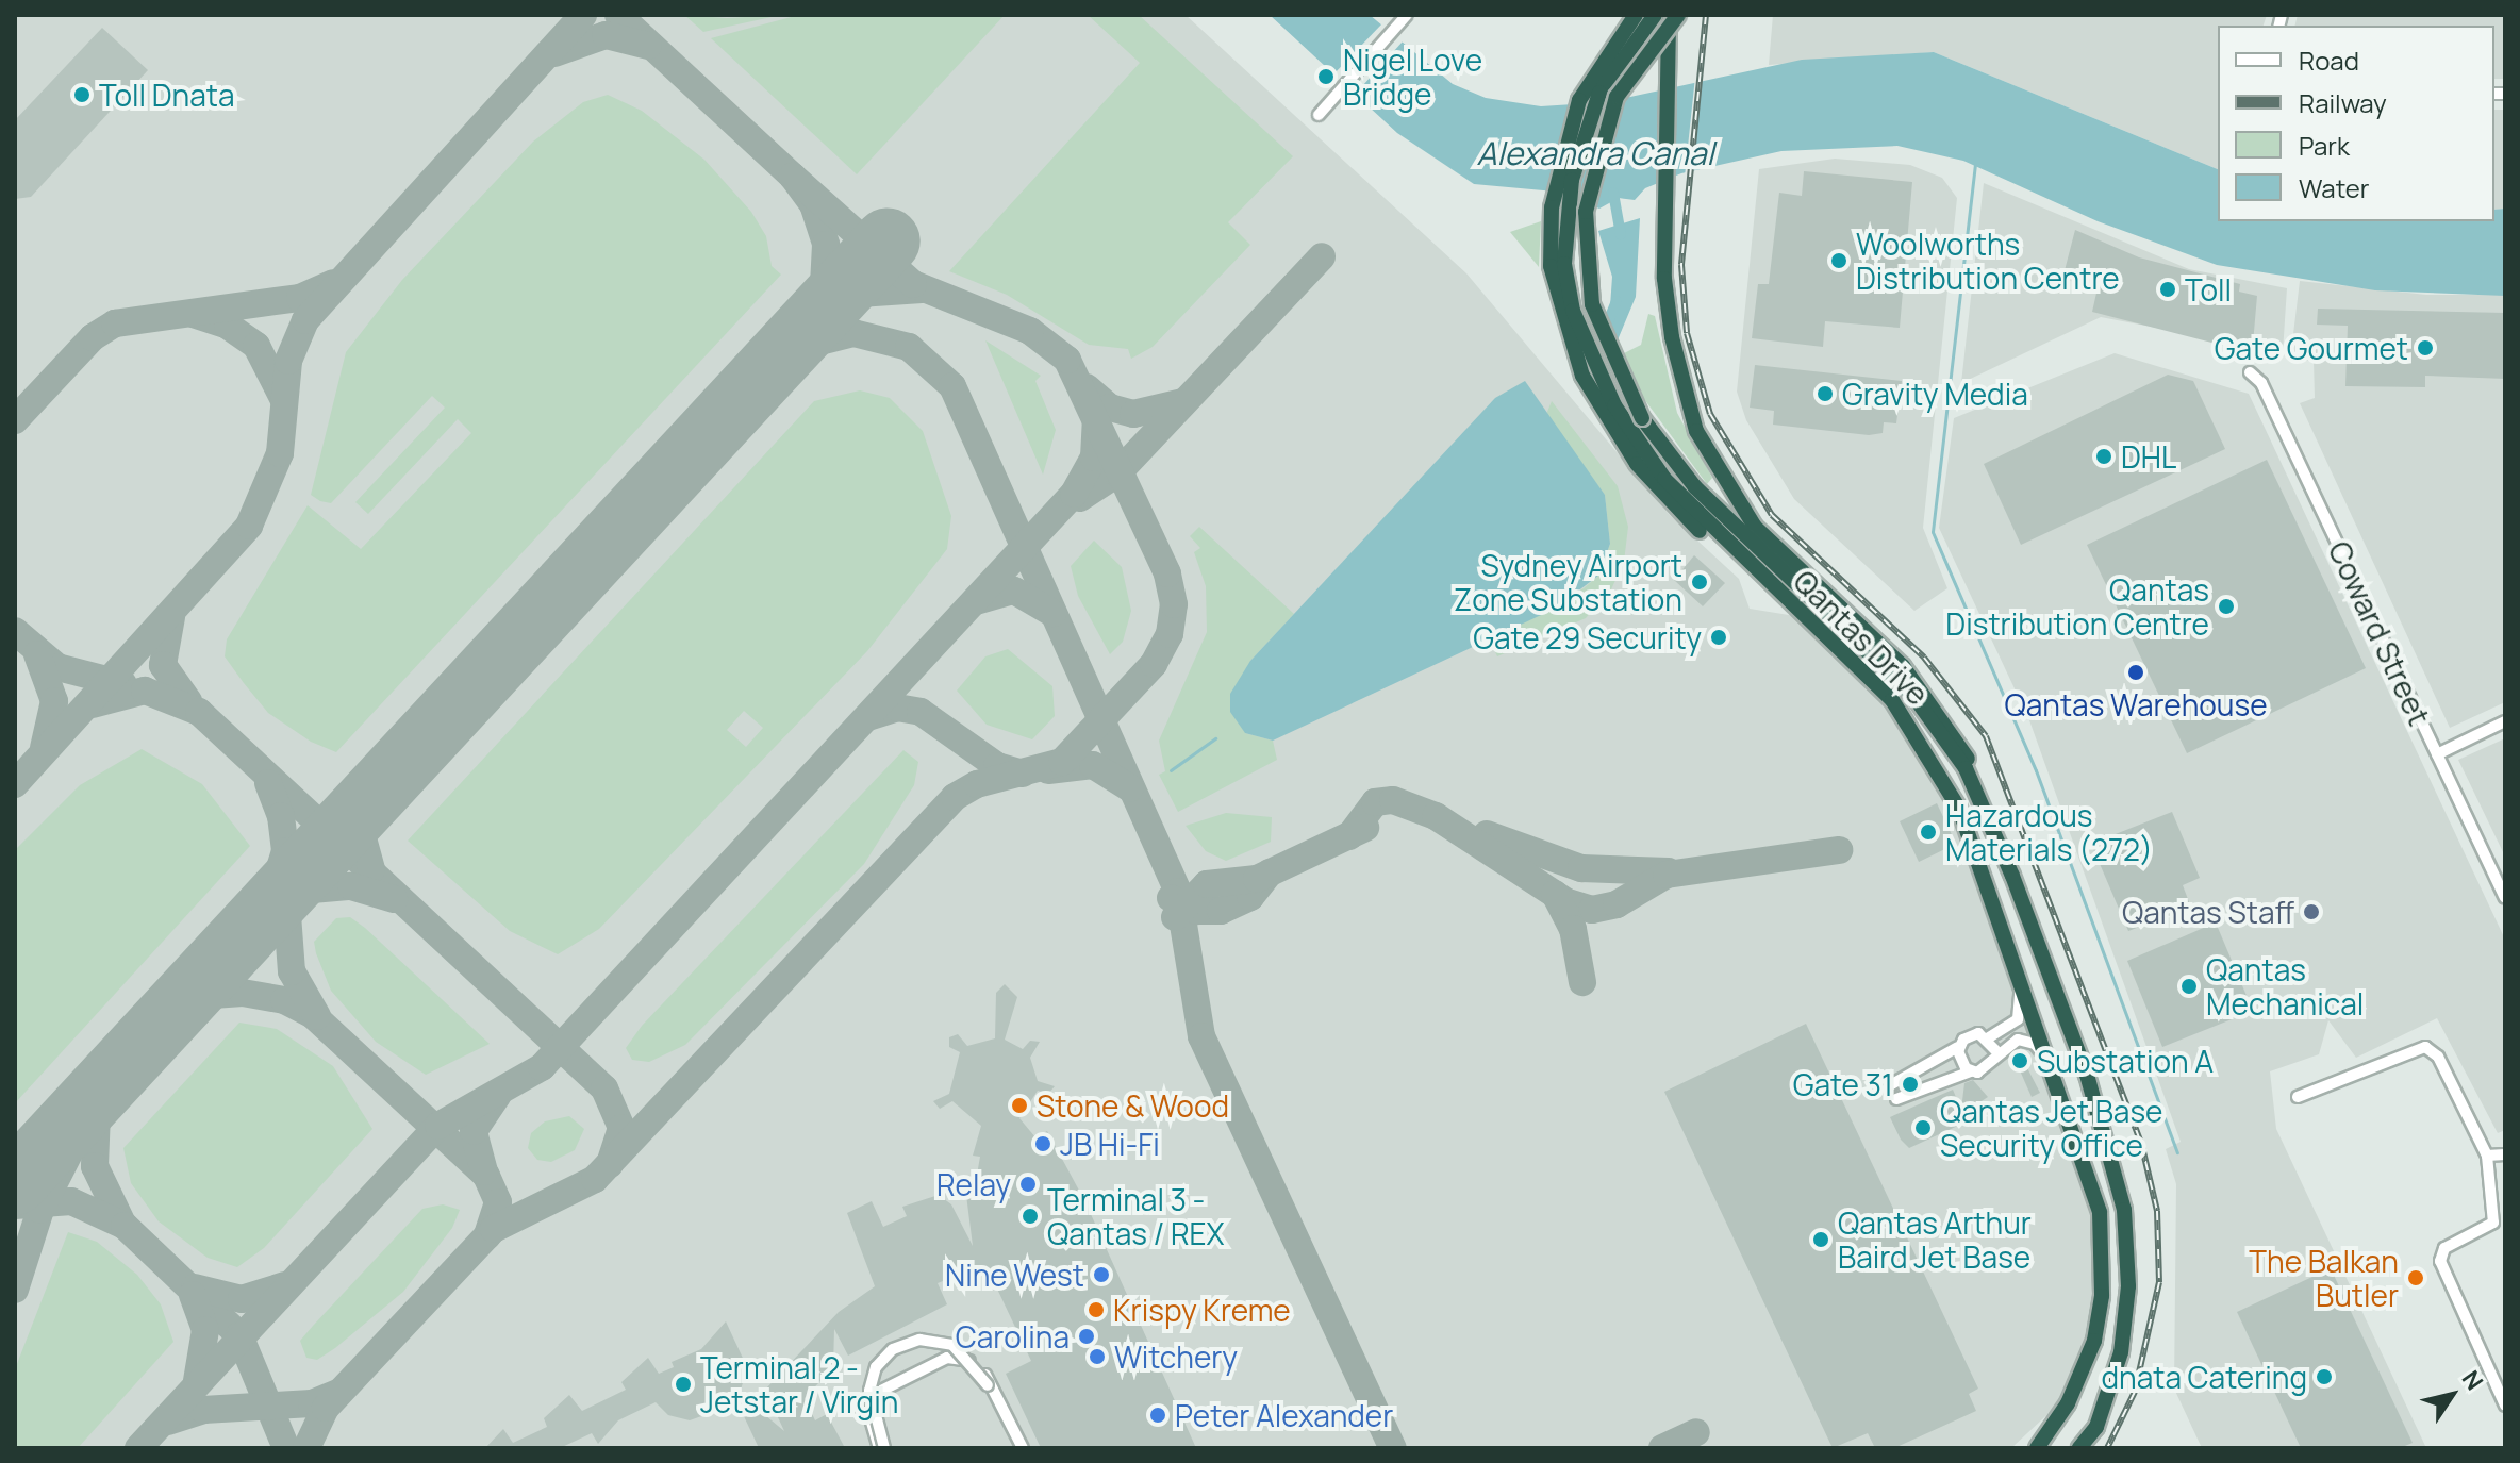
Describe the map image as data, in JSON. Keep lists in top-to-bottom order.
{
  "streets": {
    "highway": ["Qantas Drive"],
    "street": ["Coward Street"]
  },
  "water": ["Alexandra Canal"],
  "places": [
    "Nigel Love Bridge",
    "Toll Dnata",
    "Woolworths Distribution Centre",
    "Toll",
    "Gate Gourmet",
    "Gravity Media",
    "DHL",
    "Sydney Airport Zone Substation",
    "Qantas Distribution Centre",
    "Gate 29 Security",
    "Qantas Warehouse",
    "Hazardous Materials (272)",
    "Qantas Staff",
    "Qantas Mechanical",
    "Substation A",
    "Gate 31",
    "Stone & Wood",
    "Qantas Jet Base Security Office",
    "JB Hi-Fi",
    "Relay",
    "Terminal 3 - Qantas / REX",
    "Qantas Arthur Baird Jet Base",
    "Nine West",
    "The Balkan Butler",
    "Krispy Kreme",
    "Carolina",
    "Witchery",
    "dnata Catering",
    "Terminal 2 - Jetstar / Virgin",
    "Peter Alexander"
  ],
  "legend": [
    "Road",
    "Railway",
    "Park",
    "Water"
  ],
  "north": "top right"
}
